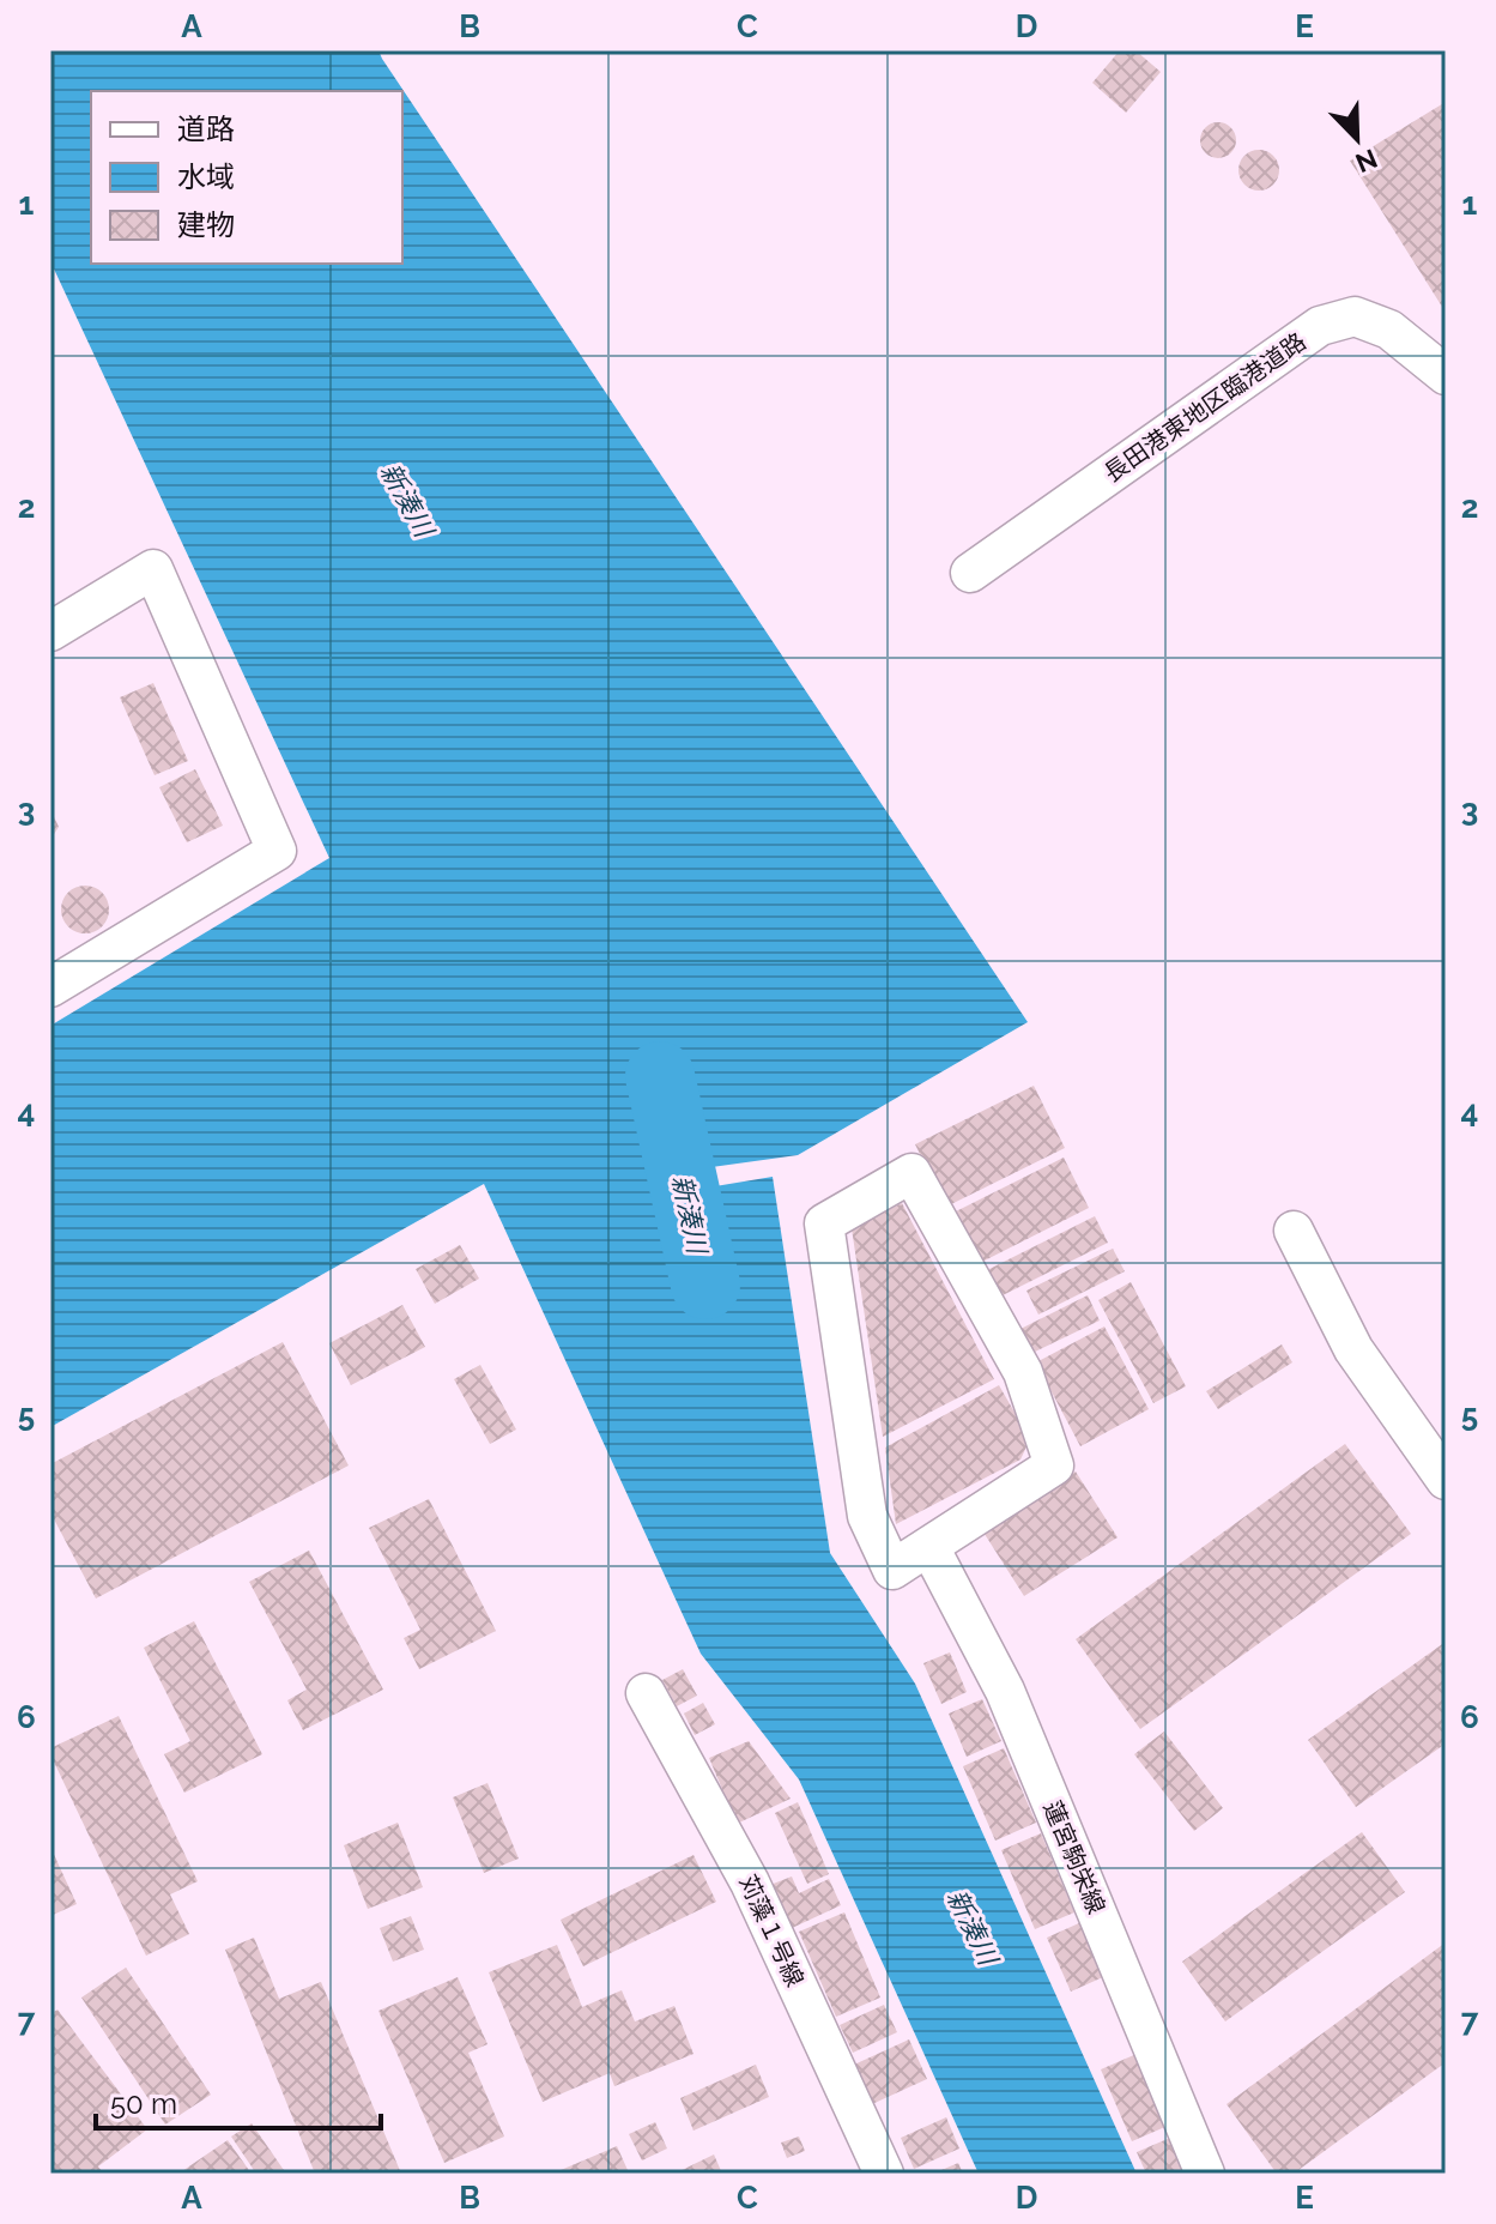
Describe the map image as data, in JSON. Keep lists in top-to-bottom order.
{
  "streets": {
    "street": ["長田港東地区臨港道路", "蓮宮駒栄線", "苅藻１号線"]
  },
  "water": ["新湊川"],
  "legend": ["道路", "水域", "建物"],
  "scale_bar": "50 m",
  "north": "bottom right",
  "grid": {
    "columns": [
      "A",
      "B",
      "C",
      "D",
      "E"
    ],
    "rows": [
      "1",
      "2",
      "3",
      "4",
      "5",
      "6",
      "7"
    ]
  }
}
